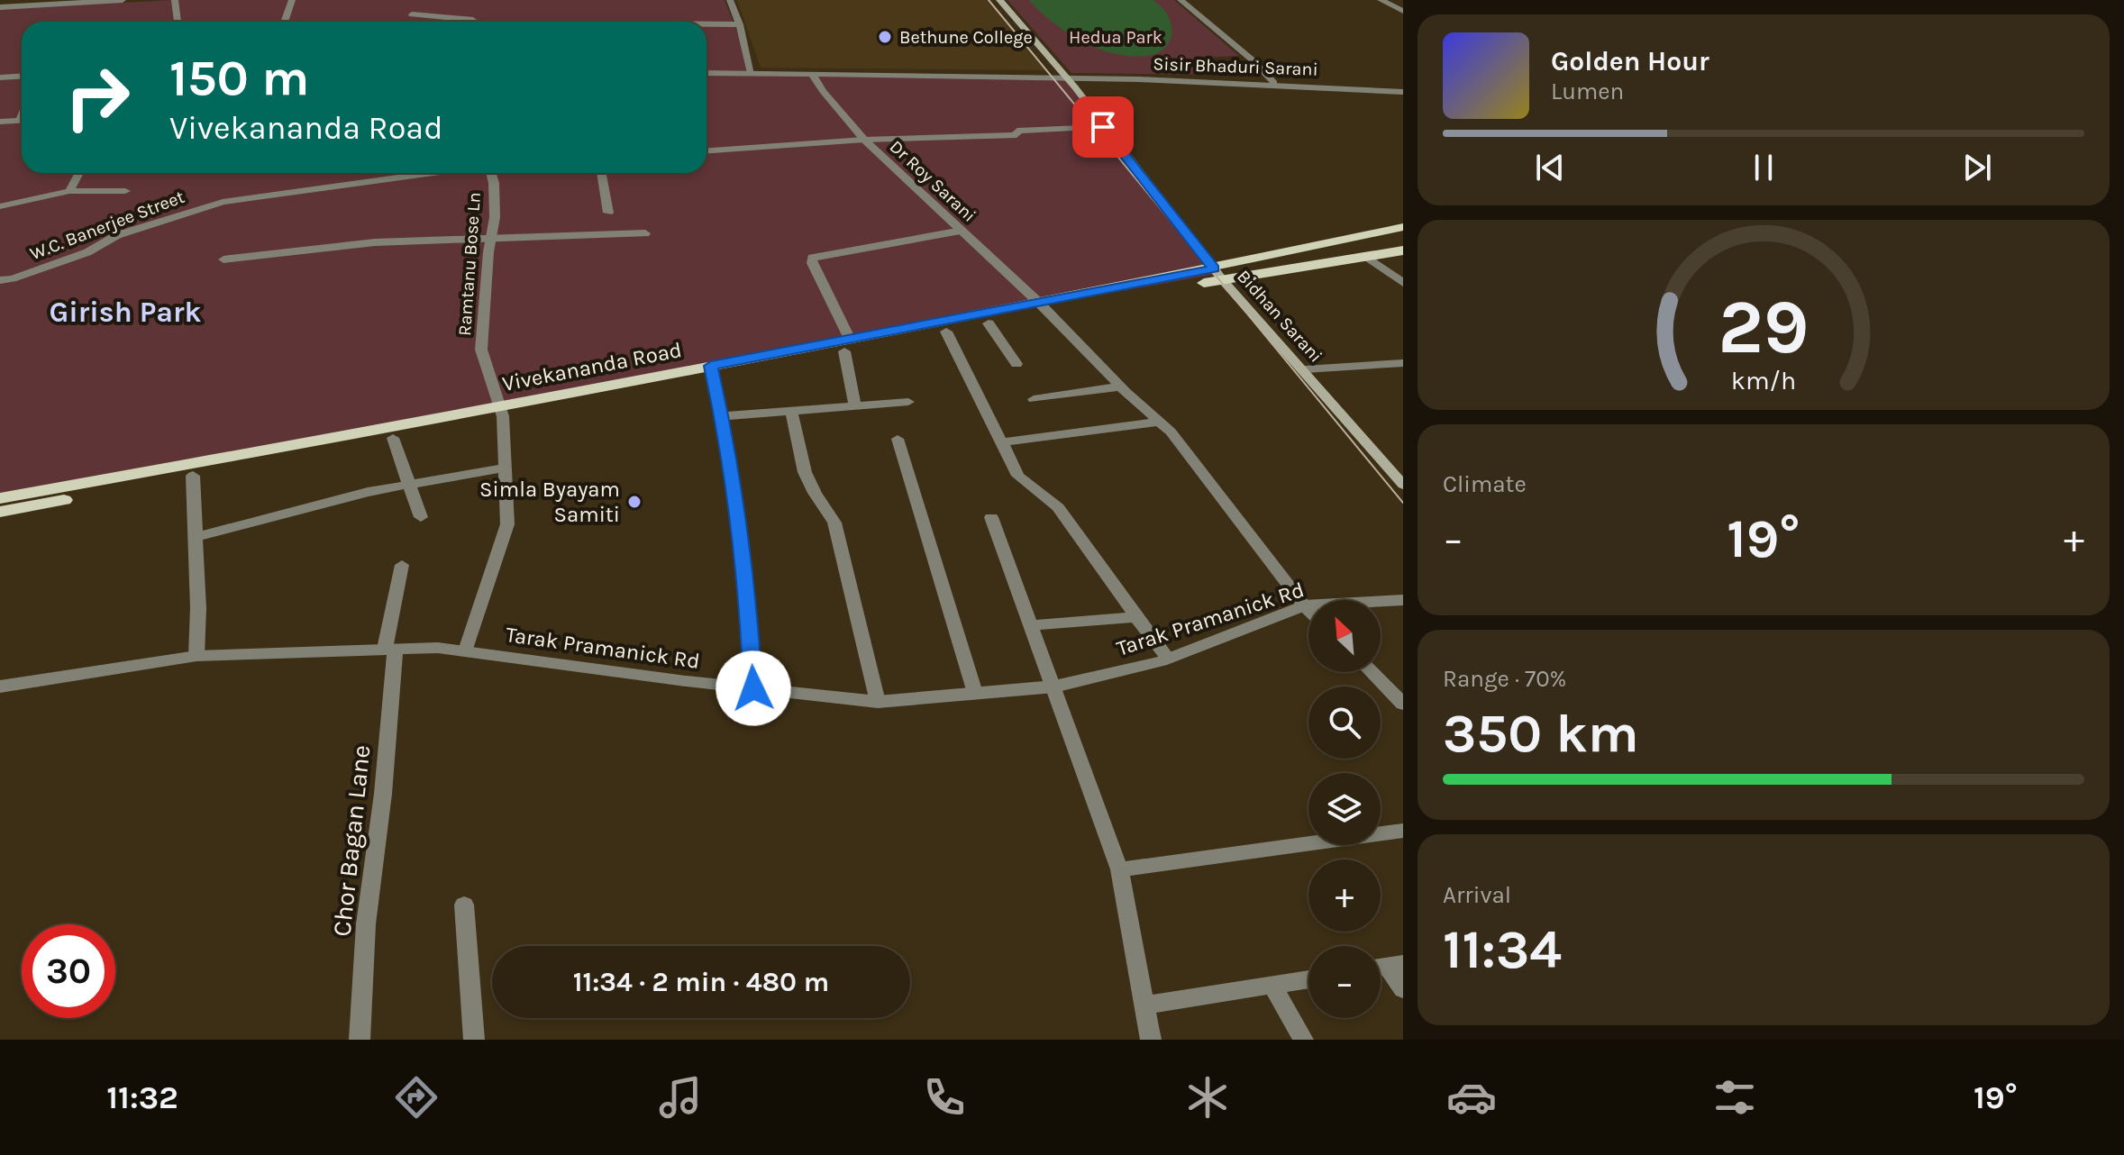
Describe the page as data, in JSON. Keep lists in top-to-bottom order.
{
  "streets": {
    "main road": ["Bidhan Sarani", "Vivekananda Road"],
    "street": [
      "Sisir Bhaduri Sarani",
      "Dr Roy Sarani",
      "W.C. Banerjee Street",
      "Ramtanu Bose Ln",
      "Tarak Pramanick Rd",
      "Chor Bagan Lane"
    ]
  },
  "crossings": [
    ["Sisir Bhaduri Sarani", "Dr Roy Sarani"],
    ["Sisir Bhaduri Sarani", "Bidhan Sarani"],
    ["Dr Roy Sarani", "Vivekananda Road"],
    ["Dr Roy Sarani", "Tarak Pramanick Rd"],
    ["Ramtanu Bose Ln", "Vivekananda Road"],
    ["Ramtanu Bose Ln", "Tarak Pramanick Rd"],
    ["Bidhan Sarani", "Vivekananda Road"],
    ["Tarak Pramanick Rd", "Chor Bagan Lane"]
  ],
  "districts": ["Girish Park"],
  "parks": ["Hedua Park"],
  "places": ["Bethune College", "Simla Byayam Samiti"],
  "north": "top left",
  "page": {
    "turn": ["150 m", "Vivekananda Road"],
    "song": ["Golden Hour", "Lumen"],
    "tile": [
      "Climate",
      ["Range · 70%", "350 km"],
      ["Arrival", "11:34"]
    ],
    "heat": ["−", "19°", "+"],
    "map_buttons": ["+", "−"],
    "limit": "30",
    "trip": "11:34 · 2 min · 480 m",
    "tabs": ["11:32", "19°"],
    "gauge": ["29", "km/h"]
  }
}
